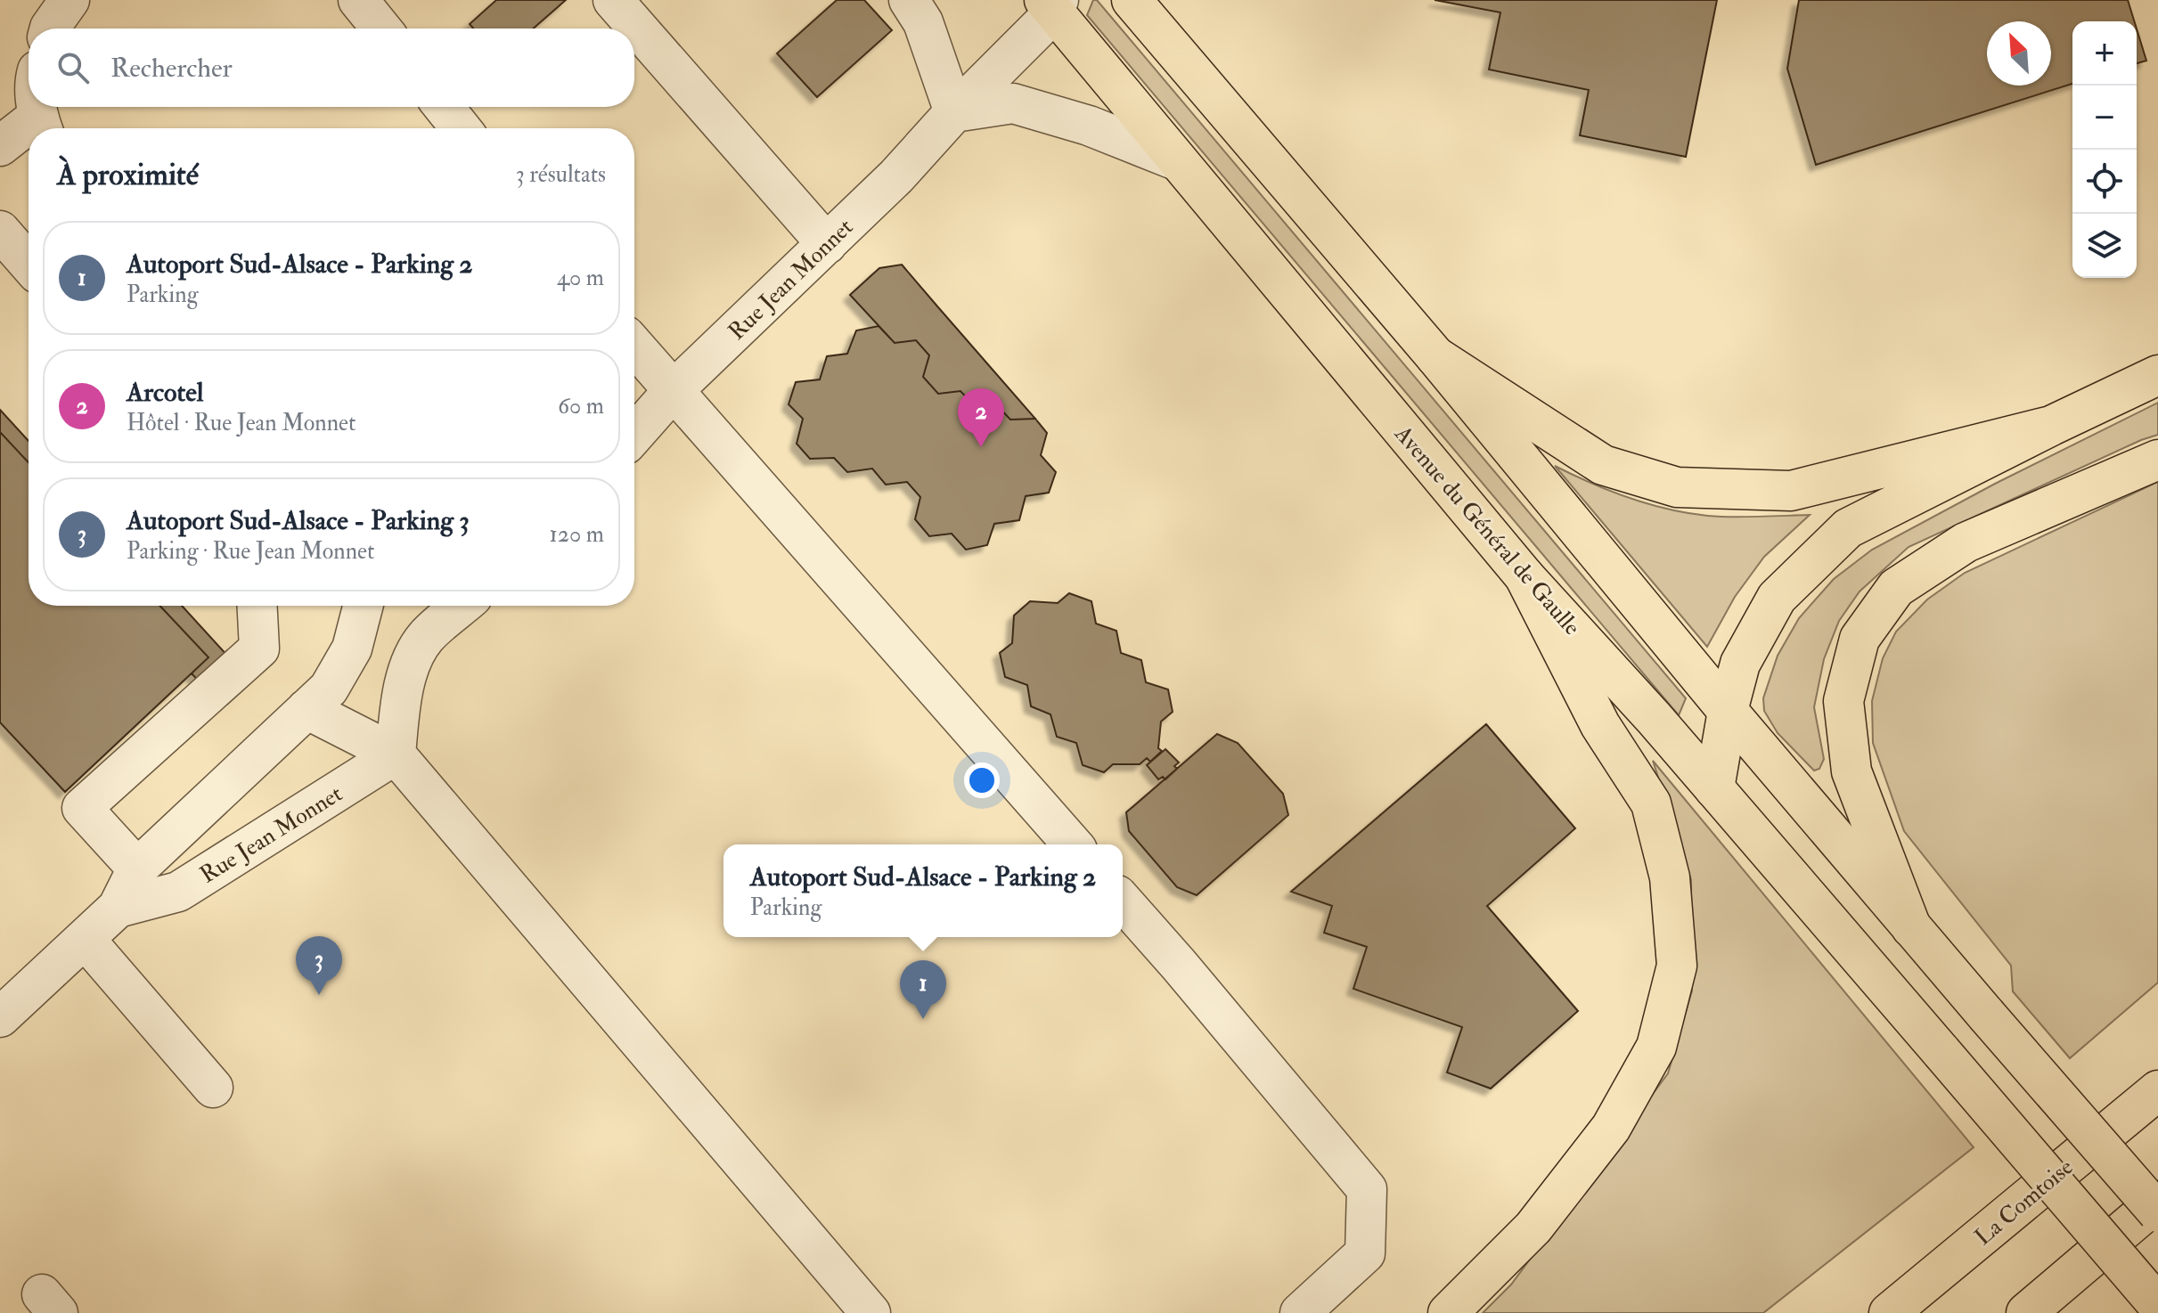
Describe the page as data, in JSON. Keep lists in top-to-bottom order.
{
  "streets": {
    "main road": ["Avenue du Général de Gaulle", "La Comtoise"],
    "street": ["Rue Jean Monnet"]
  },
  "crossings": [
    ["Rue Jean Monnet", "Avenue du Général de Gaulle"]
  ],
  "north": "top left",
  "page": {
    "map_buttons": ["+", "−"],
    "search": "Rechercher",
    "heading": ["À proximité", "3 résultats"],
    "list": [
      {
        "mark": "1",
        "name": "Autoport Sud-Alsace - Parking 2",
        "note": "Parking",
        "value": "40 m"
      },
      {
        "mark": "2",
        "name": "Arcotel",
        "note": "Hôtel · Rue Jean Monnet",
        "value": "60 m"
      },
      {
        "mark": "3",
        "name": "Autoport Sud-Alsace - Parking 3",
        "note": "Parking · Rue Jean Monnet",
        "value": "120 m"
      }
    ],
    "pins": ["2", "3", "1"],
    "popup": ["Autoport Sud-Alsace - Parking 2", "Parking"]
  }
}
